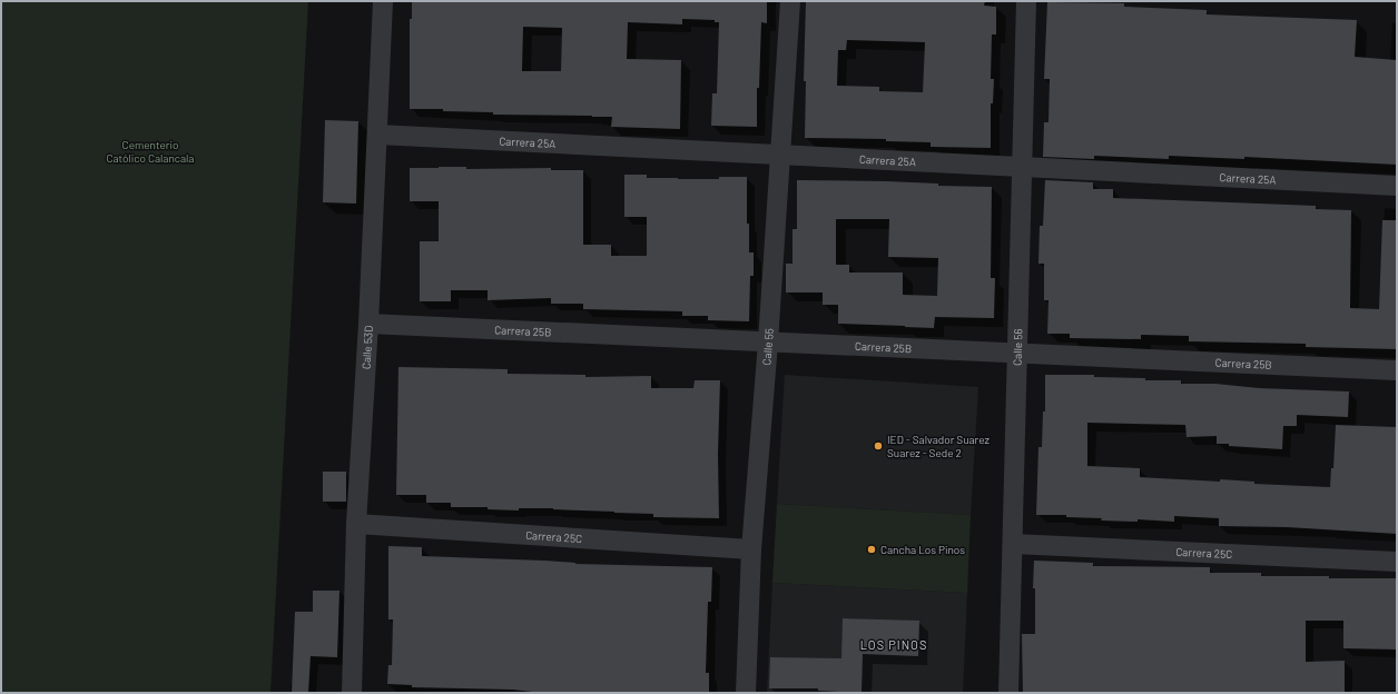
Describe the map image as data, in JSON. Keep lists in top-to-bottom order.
{
  "streets": {
    "street": [
      "Carrera 25A",
      "Carrera 25B",
      "Calle 53D",
      "Calle 55",
      "Calle 56",
      "Carrera 25C"
    ]
  },
  "crossings": [
    ["Carrera 25A", "Calle 53D"],
    ["Carrera 25A", "Calle 55"],
    ["Carrera 25A", "Calle 56"],
    ["Carrera 25B", "Calle 53D"],
    ["Carrera 25B", "Calle 55"],
    ["Carrera 25B", "Calle 56"],
    ["Calle 53D", "Carrera 25C"],
    ["Calle 55", "Carrera 25C"],
    ["Calle 56", "Carrera 25C"]
  ],
  "districts": ["LOS PINOS"],
  "parks": ["Cementerio Católico Calancala"],
  "places": ["IED - Salvador Suarez Suarez - Sede 2", "Cancha Los Pinos"]
}
